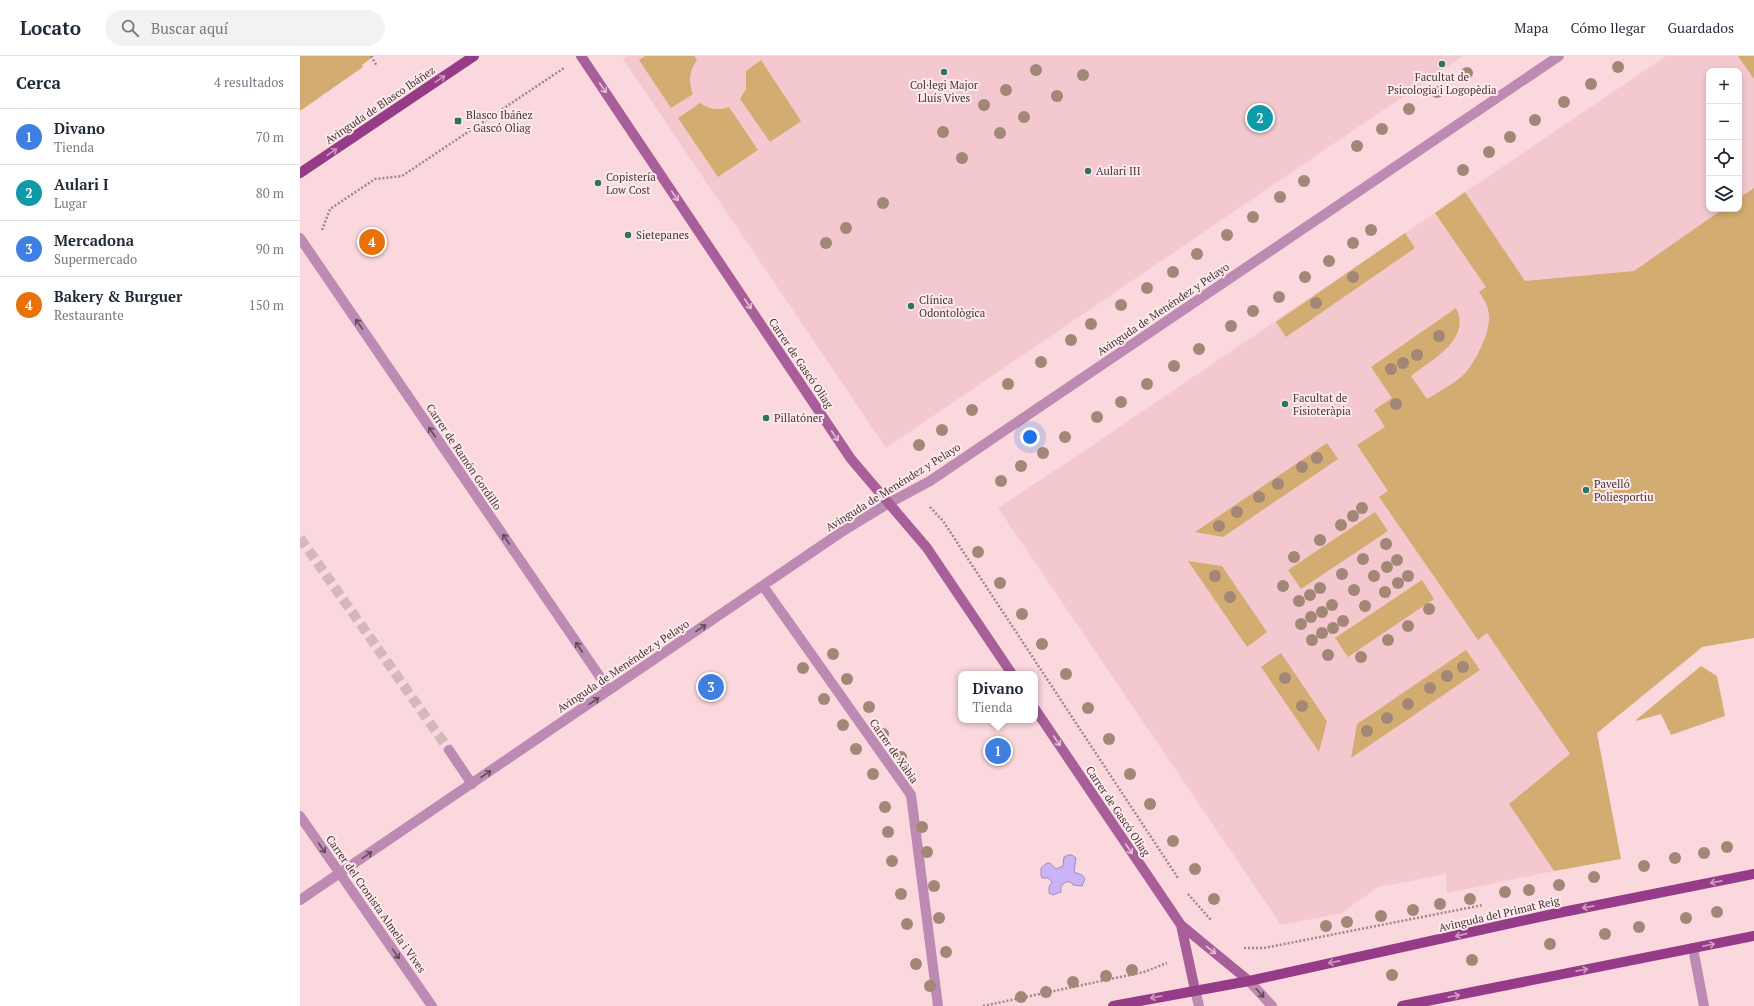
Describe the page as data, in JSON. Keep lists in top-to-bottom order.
{
  "streets": {
    "main road": ["Avinguda de Blasco Ibáñez", "Avinguda del Primat Reig"],
    "street": [
      "Avinguda de Menéndez y Pelayo",
      "Carrer de Gascó Oliag",
      "Carrer de Ramón Gordillo",
      "Carrer de Xàbia",
      "Carrer del Cronista Almela i Vives"
    ]
  },
  "crossings": [
    ["Avinguda de Menéndez y Pelayo", "Carrer de Gascó Oliag"],
    ["Avinguda de Menéndez y Pelayo", "Carrer de Ramón Gordillo"],
    ["Avinguda de Menéndez y Pelayo", "Carrer de Xàbia"],
    ["Avinguda de Menéndez y Pelayo", "Carrer del Cronista Almela i Vives"],
    ["Carrer de Gascó Oliag", "Avinguda del Primat Reig"]
  ],
  "one_way": [
    "Avinguda de Blasco Ibáñez",
    "Carrer de Gascó Oliag",
    "Carrer de Ramón Gordillo",
    "Carrer del Cronista Almela i Vives"
  ],
  "places": {
    "other": [
      "Facultat de Psicologia i Logopèdia",
      "Col·legi Major Lluís Vives",
      "Aulari III",
      "Copistería Low Cost",
      "Sietepanes",
      "Clínica Odontològica",
      "Facultat de Fisioteràpia",
      "Pillatóner",
      "Pavelló Poliesportiu"
    ],
    "transit": ["Blasco Ibáñez - Gascó Oliag"]
  },
  "page": {
    "header": "Locato",
    "search": "Buscar aquí",
    "nav": ["Mapa", "Cómo llegar", "Guardados"],
    "heading": ["Cerca", "4 resultados"],
    "map_buttons": ["+", "−"],
    "pins": [
      "2",
      "4",
      "3",
      "1"
    ],
    "list": [
      {
        "mark": "1",
        "name": "Divano",
        "note": "Tienda",
        "value": "70 m"
      },
      {
        "mark": "2",
        "name": "Aulari I",
        "note": "Lugar",
        "value": "80 m"
      },
      {
        "mark": "3",
        "name": "Mercadona",
        "note": "Supermercado",
        "value": "90 m"
      },
      {
        "mark": "4",
        "name": "Bakery & Burguer",
        "note": "Restaurante",
        "value": "150 m"
      }
    ],
    "popup": ["Divano", "Tienda"]
  }
}
